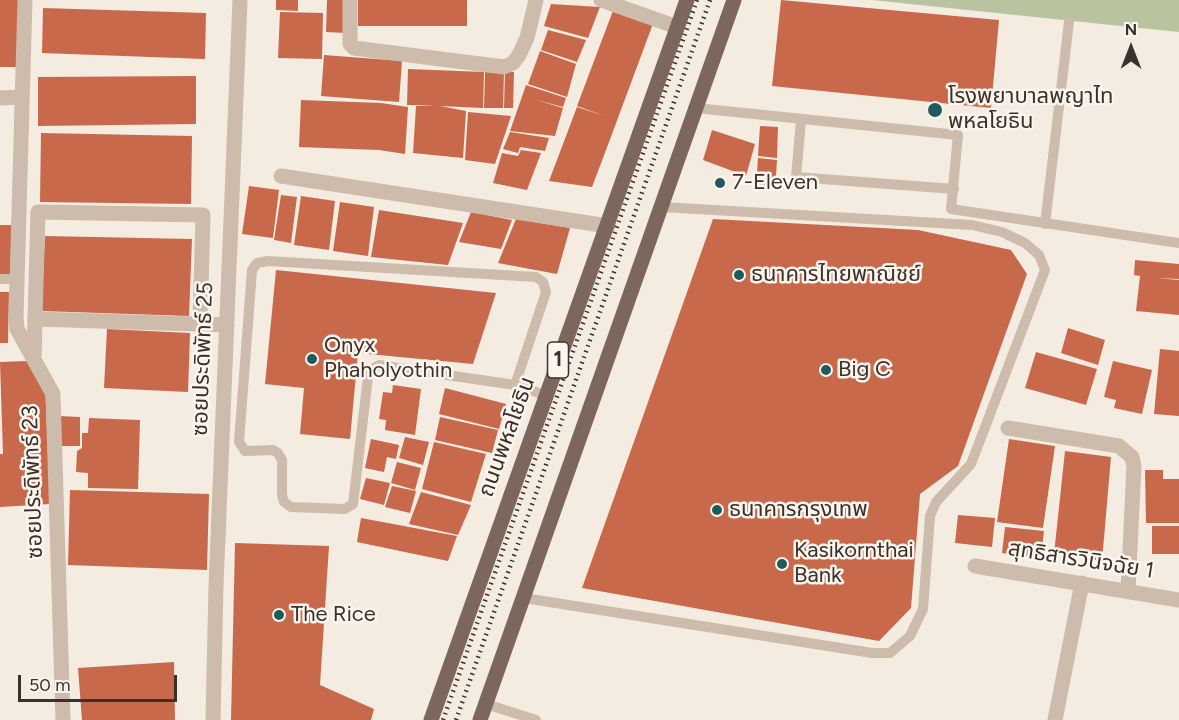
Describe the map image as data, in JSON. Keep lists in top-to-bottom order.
{
  "streets": {
    "main road": ["1", "ถนนพหลโยธิน"],
    "street": ["ซอยประดิพัทธ์ 25", "ซอยประดิพัทธ์ 23", "สุทธิสารวินิจฉัย 1"]
  },
  "places": [
    "โรงพยาบาลพญาไท พหลโยธิน",
    "7-Eleven",
    "ธนาคารไทยพาณิชย์",
    "Onyx Phaholyothin",
    "Big C",
    "ธนาคารกรุงเทพ",
    "Kasikornthai Bank",
    "The Rice"
  ],
  "scale_bar": "50 m",
  "north": "top"
}
